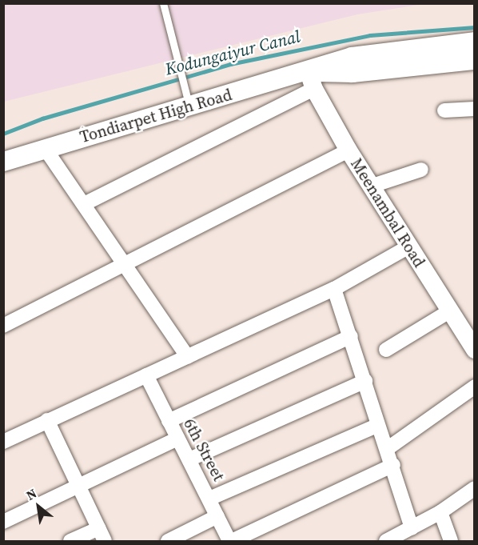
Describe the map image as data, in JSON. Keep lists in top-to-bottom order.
{
  "streets": {
    "main road": ["Tondiarpet High Road"],
    "street": ["Meenambal Road", "6th Street"]
  },
  "crossings": [
    ["Tondiarpet High Road", "Meenambal Road"]
  ],
  "water": ["Kodungaiyur Canal"],
  "north": "top left"
}
